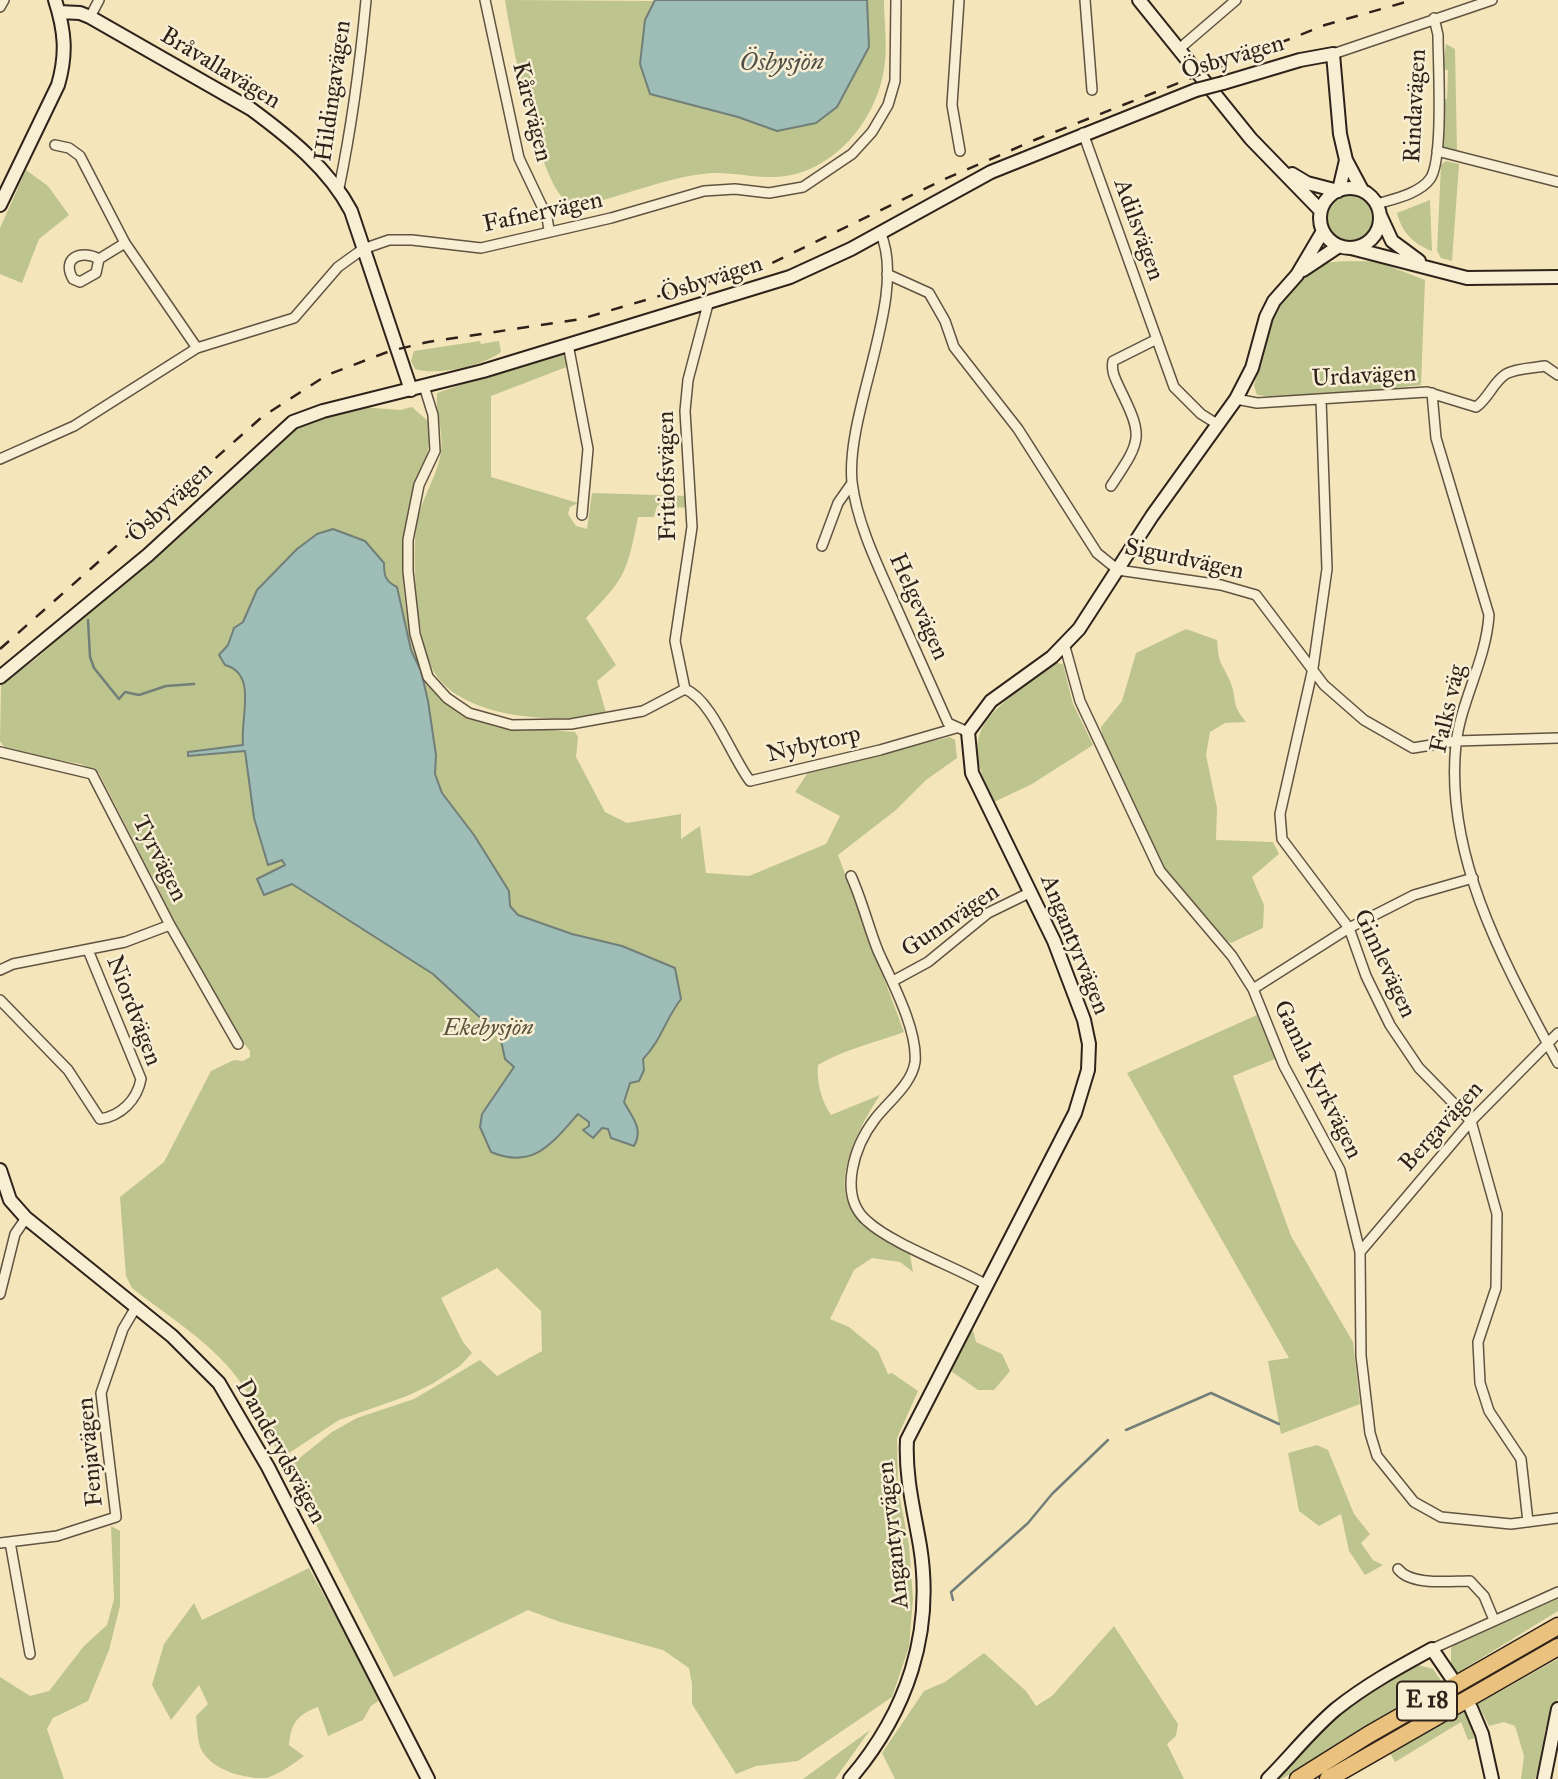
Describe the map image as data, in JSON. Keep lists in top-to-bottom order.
{
  "streets": {
    "highway": ["E 18"],
    "street": [
      "Ösbyvägen",
      "Bråvallavägen",
      "Hildingavägen",
      "Rindavägen",
      "Kårevägen",
      "Fafnervägen",
      "Adilsvägen",
      "Urdavägen",
      "Fritiofsvägen",
      "Sigurdvägen",
      "Helgevägen",
      "Falks väg",
      "Nybytorp",
      "Tyrvägen",
      "Gunnvägen",
      "Angantyrvägen",
      "Gimlevägen",
      "Niordvägen",
      "Gamla Kyrkvägen",
      "Bergavägen",
      "Fenjavägen",
      "Danderydsvägen"
    ]
  },
  "crossings": [
    ["Ösbyvägen", "Bråvallavägen"],
    ["Ösbyvägen", "Rindavägen"],
    ["Ösbyvägen", "Adilsvägen"],
    ["Ösbyvägen", "Fritiofsvägen"],
    ["Ösbyvägen", "Helgevägen"],
    ["Bråvallavägen", "Hildingavägen"],
    ["Bråvallavägen", "Fafnervägen"],
    ["Bråvallavägen", "Fritiofsvägen"],
    ["Bråvallavägen", "Nybytorp"],
    ["Kårevägen", "Fafnervägen"],
    ["Urdavägen", "Falks väg"],
    ["Urdavägen", "Gimlevägen"],
    ["Fritiofsvägen", "Nybytorp"],
    ["Sigurdvägen", "Helgevägen"],
    ["Sigurdvägen", "Falks väg"],
    ["Sigurdvägen", "Gimlevägen"],
    ["Helgevägen", "Nybytorp"],
    ["Helgevägen", "Angantyrvägen"],
    ["Falks väg", "Bergavägen"],
    ["Nybytorp", "Angantyrvägen"],
    ["Gunnvägen", "Angantyrvägen"],
    ["Gimlevägen", "Gamla Kyrkvägen"],
    ["Gimlevägen", "Bergavägen"],
    ["Gamla Kyrkvägen", "Bergavägen"],
    ["Fenjavägen", "Danderydsvägen"]
  ],
  "water": ["Ösbysjön"],
  "parks": ["Ekebysjön"]
}
